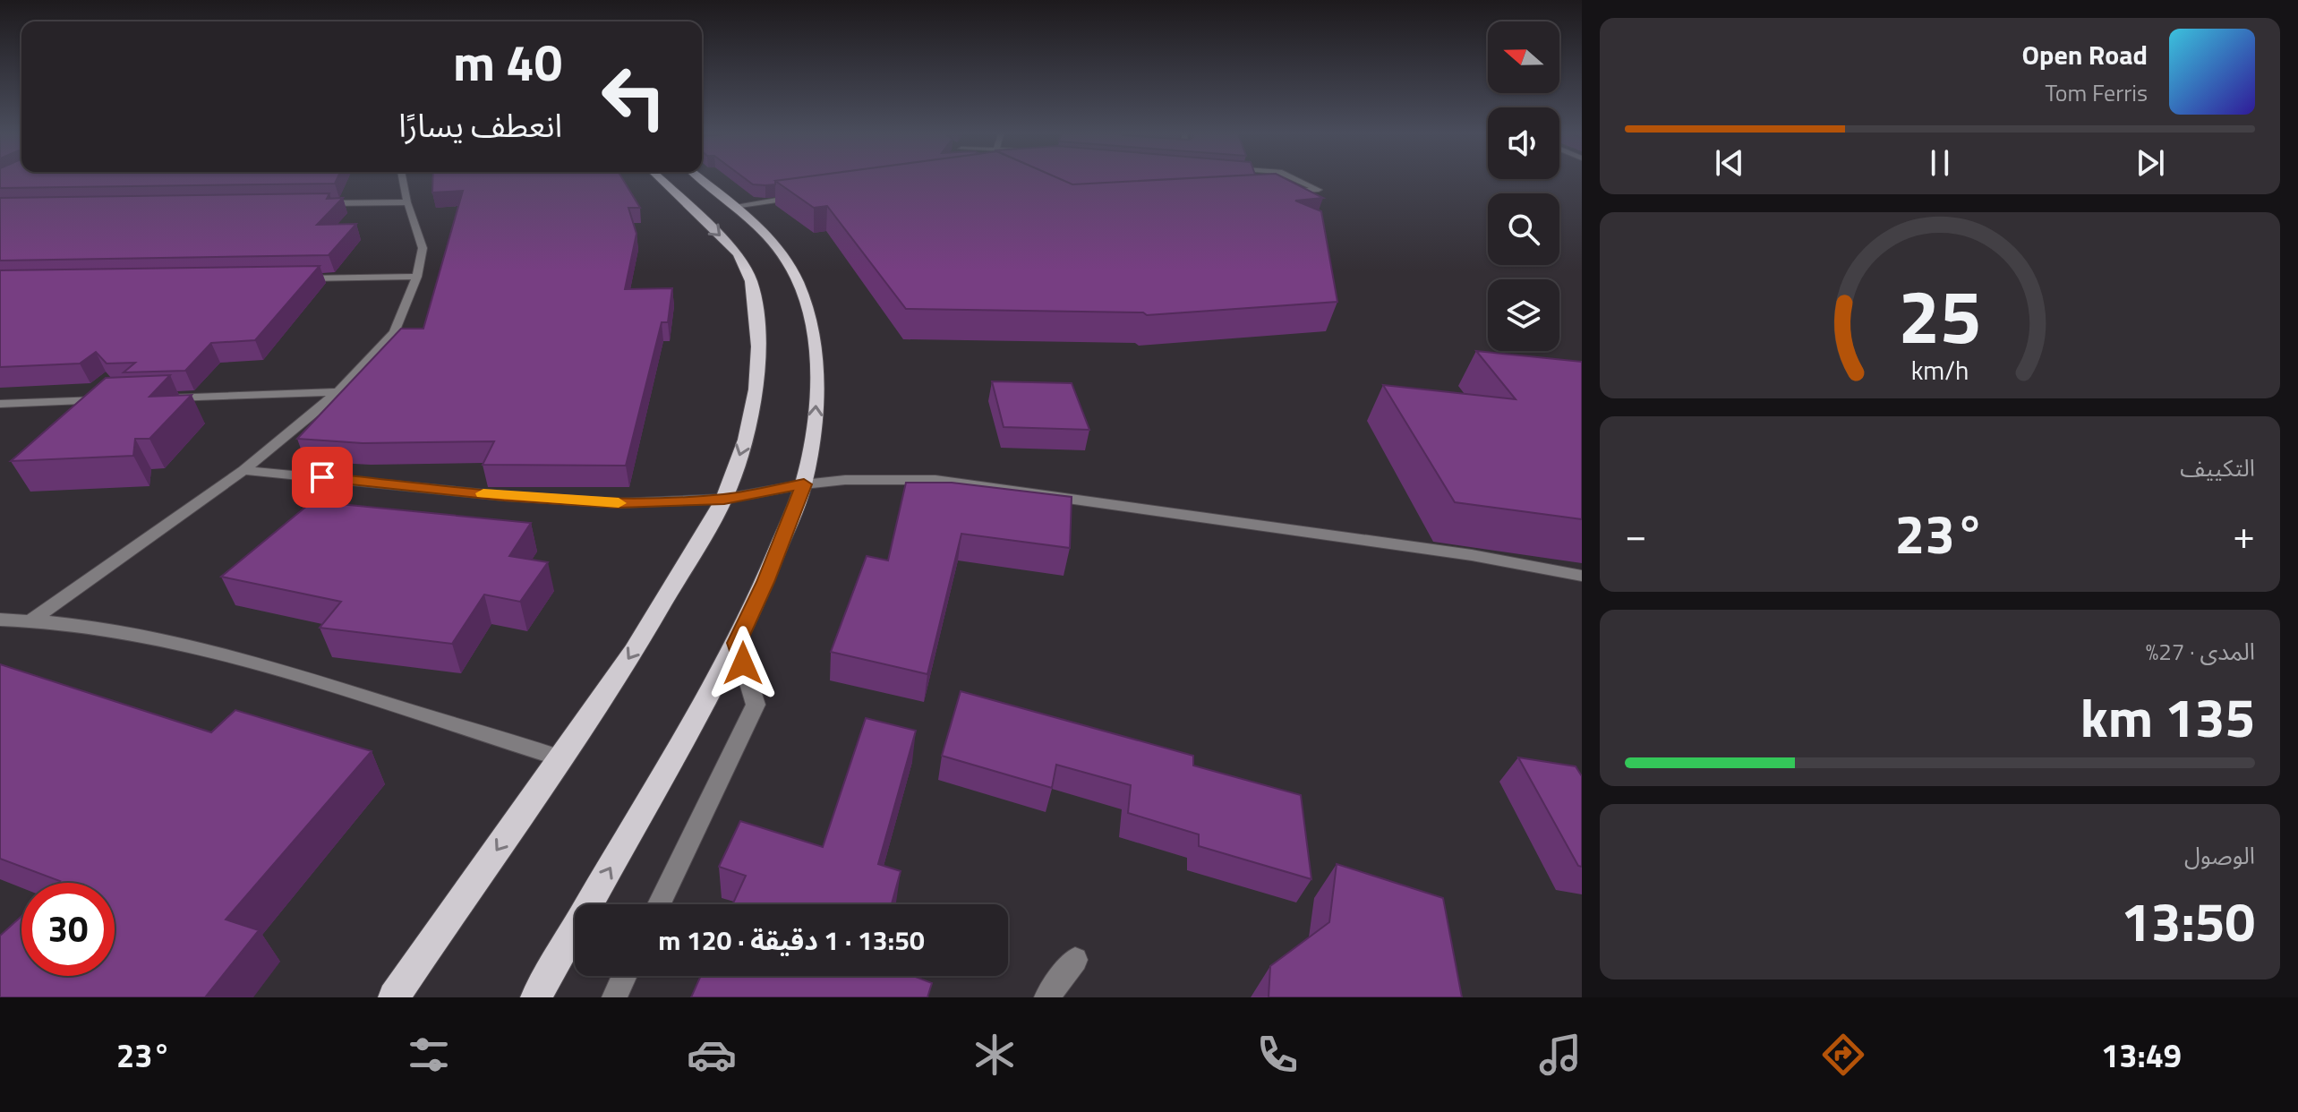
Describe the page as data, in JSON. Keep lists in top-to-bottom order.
{
  "north": "left",
  "page": {
    "turn": ["40 m", "انعطف يسارًا"],
    "song": ["Open Road", "Tom Ferris"],
    "tile": [
      "التكييف",
      ["المدى · 27%", "135 km"],
      ["الوصول", "13:50"]
    ],
    "heat": ["−", "23°", "+"],
    "limit": "30",
    "trip": "13:50 · 1 دقيقة · 120 m",
    "tabs": ["13:49", "23°"],
    "gauge": ["25", "km/h"]
  }
}
